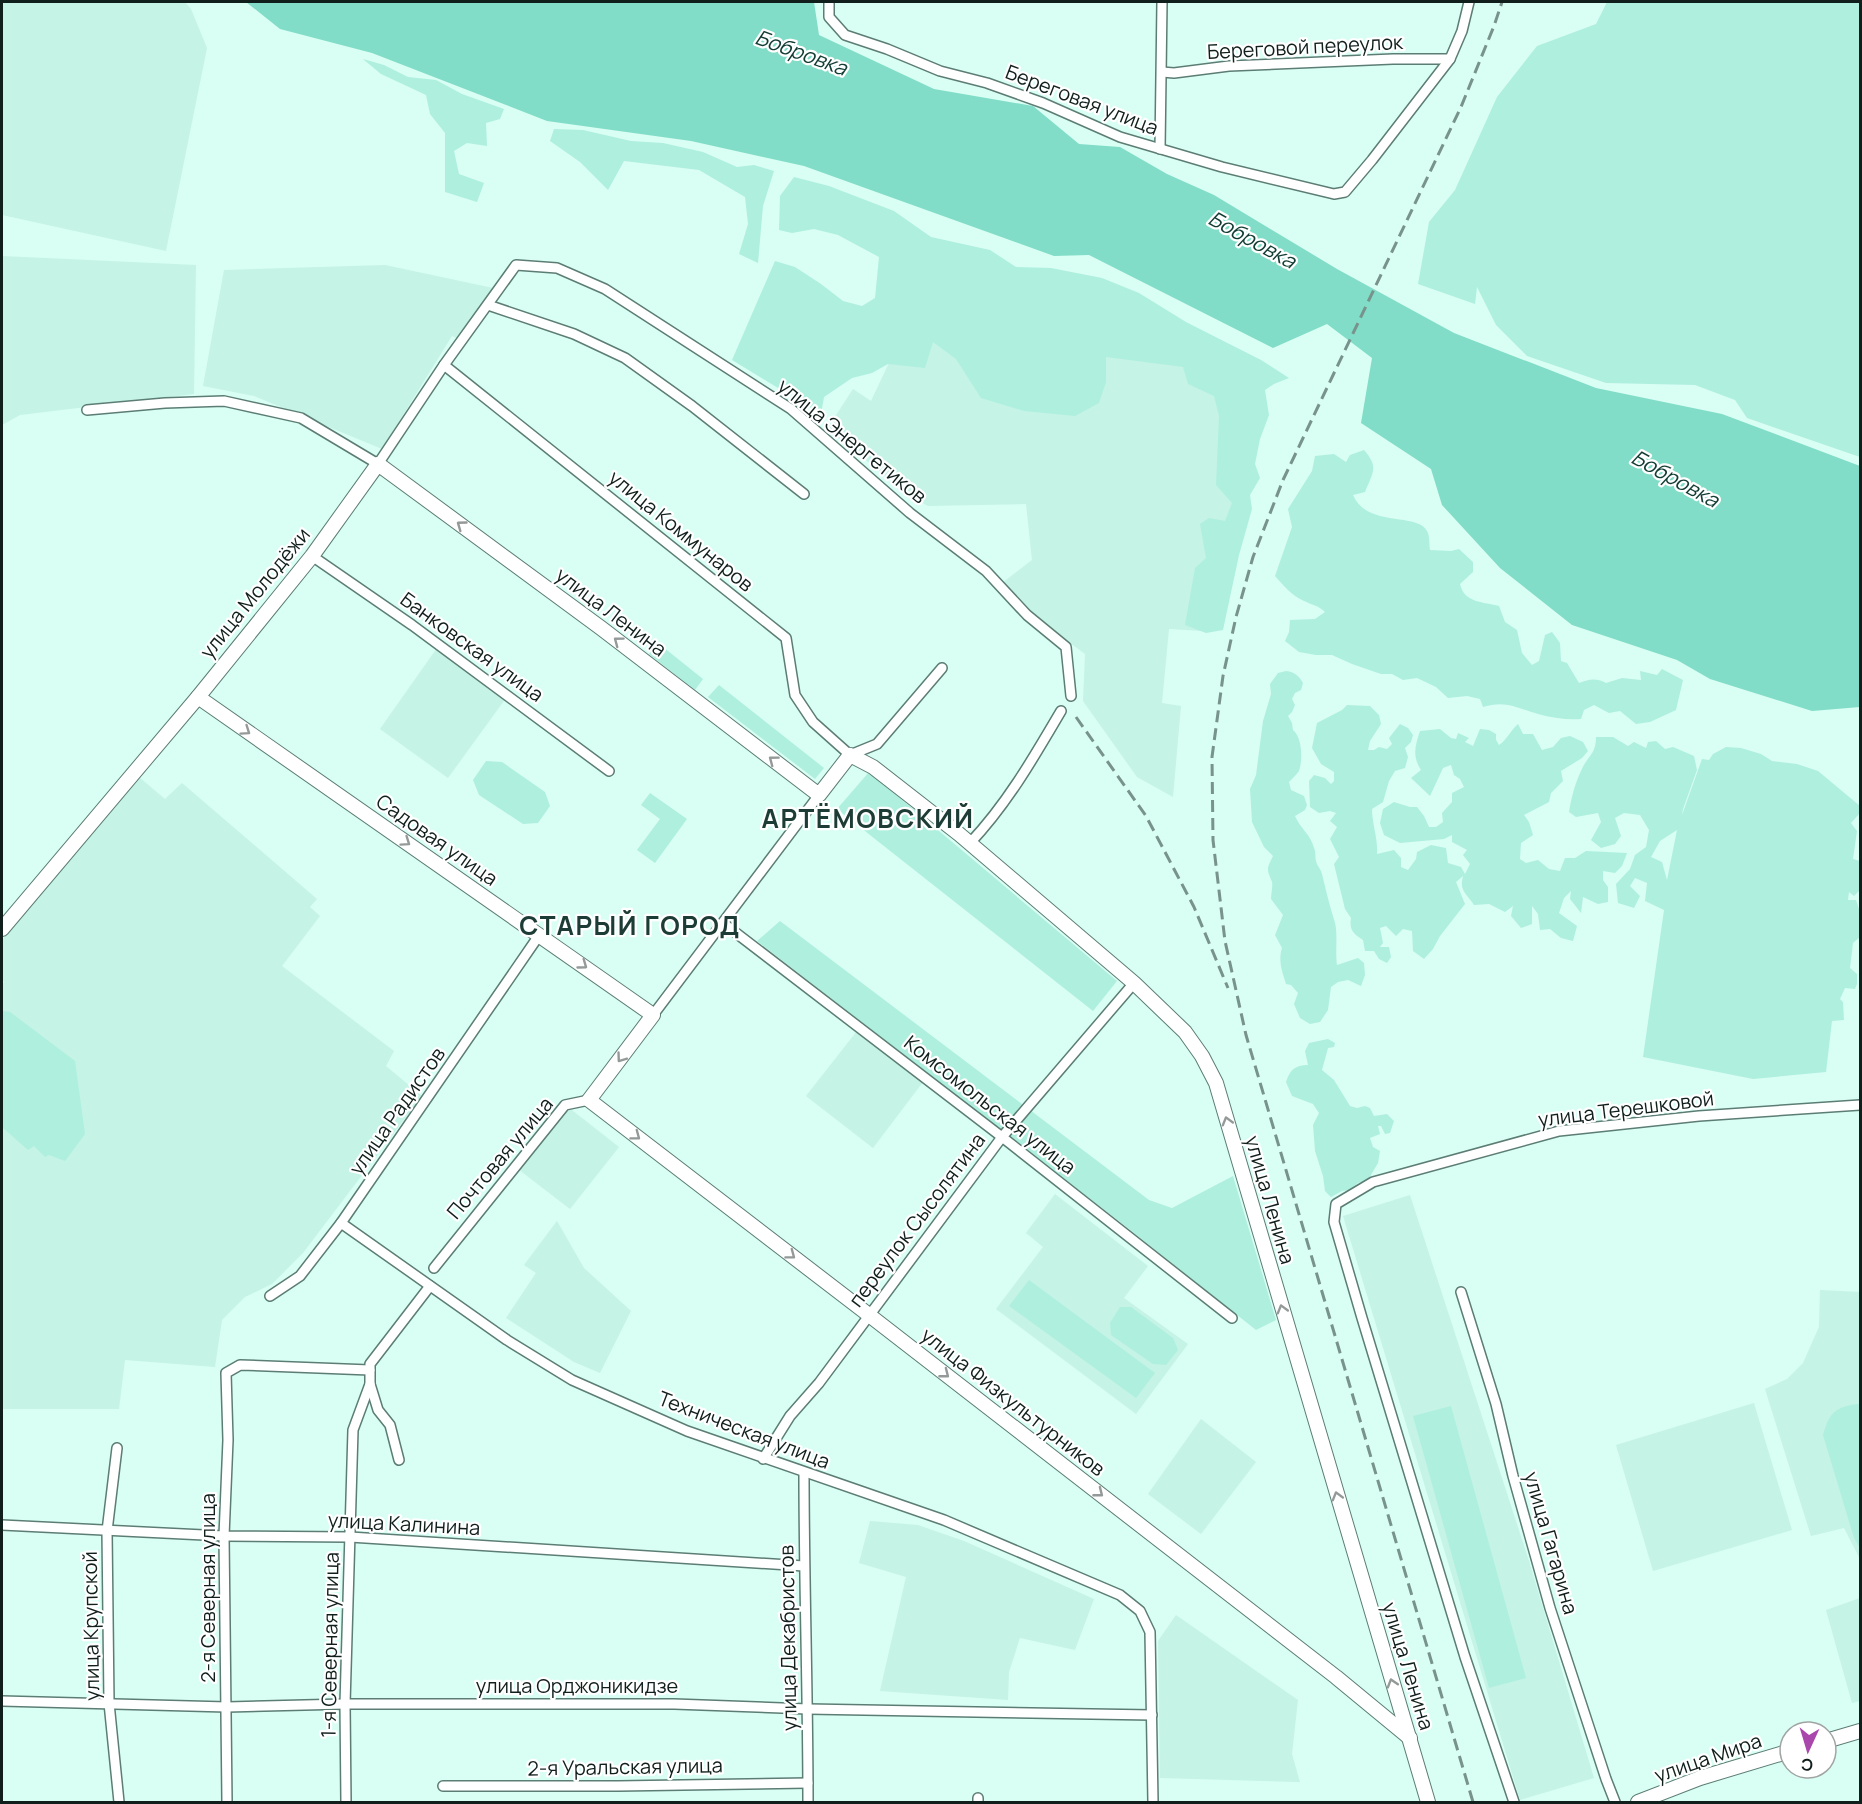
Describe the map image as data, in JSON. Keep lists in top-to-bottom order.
{
  "streets": {
    "street": [
      "Береговой переулок",
      "Береговая улица",
      "улица Энергетиков",
      "улица Коммунаров",
      "улица Молодёжи",
      "улица Ленина",
      "Банковская улица",
      "Садовая улица",
      "Комсомольская улица",
      "улица Терешковой",
      "улица Радистов",
      "Почтовая улица",
      "переулок Сысолятина",
      "улица Физкультурников",
      "Техническая улица",
      "улица Калинина",
      "улица Гагарина",
      "2-я Северная улица",
      "улица Крупской",
      "улица Декабристов",
      "1-я Северная улица",
      "улица Орджоникидзе",
      "улица Мира",
      "2-я Уральская улица"
    ]
  },
  "crossings": [
    ["Береговой переулок", "Береговая улица"],
    ["улица Энергетиков", "улица Молодёжи"],
    ["улица Коммунаров", "улица Молодёжи"],
    ["улица Коммунаров", "улица Ленина"],
    ["улица Молодёжи", "улица Ленина"],
    ["улица Молодёжи", "Банковская улица"],
    ["улица Молодёжи", "Садовая улица"],
    ["улица Ленина", "переулок Сысолятина"],
    ["улица Ленина", "улица Физкультурников"],
    ["Садовая улица", "улица Радистов"],
    ["Комсомольская улица", "переулок Сысолятина"],
    ["улица Радистов", "Техническая улица"],
    ["Почтовая улица", "улица Физкультурников"],
    ["переулок Сысолятина", "улица Физкультурников"],
    ["переулок Сысолятина", "Техническая улица"],
    ["Техническая улица", "улица Декабристов"],
    ["Техническая улица", "улица Орджоникидзе"],
    ["улица Калинина", "2-я Северная улица"],
    ["улица Калинина", "улица Крупской"],
    ["улица Калинина", "улица Декабристов"],
    ["улица Калинина", "1-я Северная улица"],
    ["2-я Северная улица", "1-я Северная улица"],
    ["2-я Северная улица", "улица Орджоникидзе"],
    ["улица Крупской", "улица Орджоникидзе"],
    ["улица Декабристов", "улица Орджоникидзе"],
    ["улица Декабристов", "2-я Уральская улица"],
    ["1-я Северная улица", "улица Орджоникидзе"]
  ],
  "one_way": ["улица Ленина", "Садовая улица", "улица Физкультурников"],
  "districts": ["АРТЁМОВСКИЙ", "СТАРЫЙ ГОРОД"],
  "water": ["Бобровка"],
  "north": "bottom"
}
